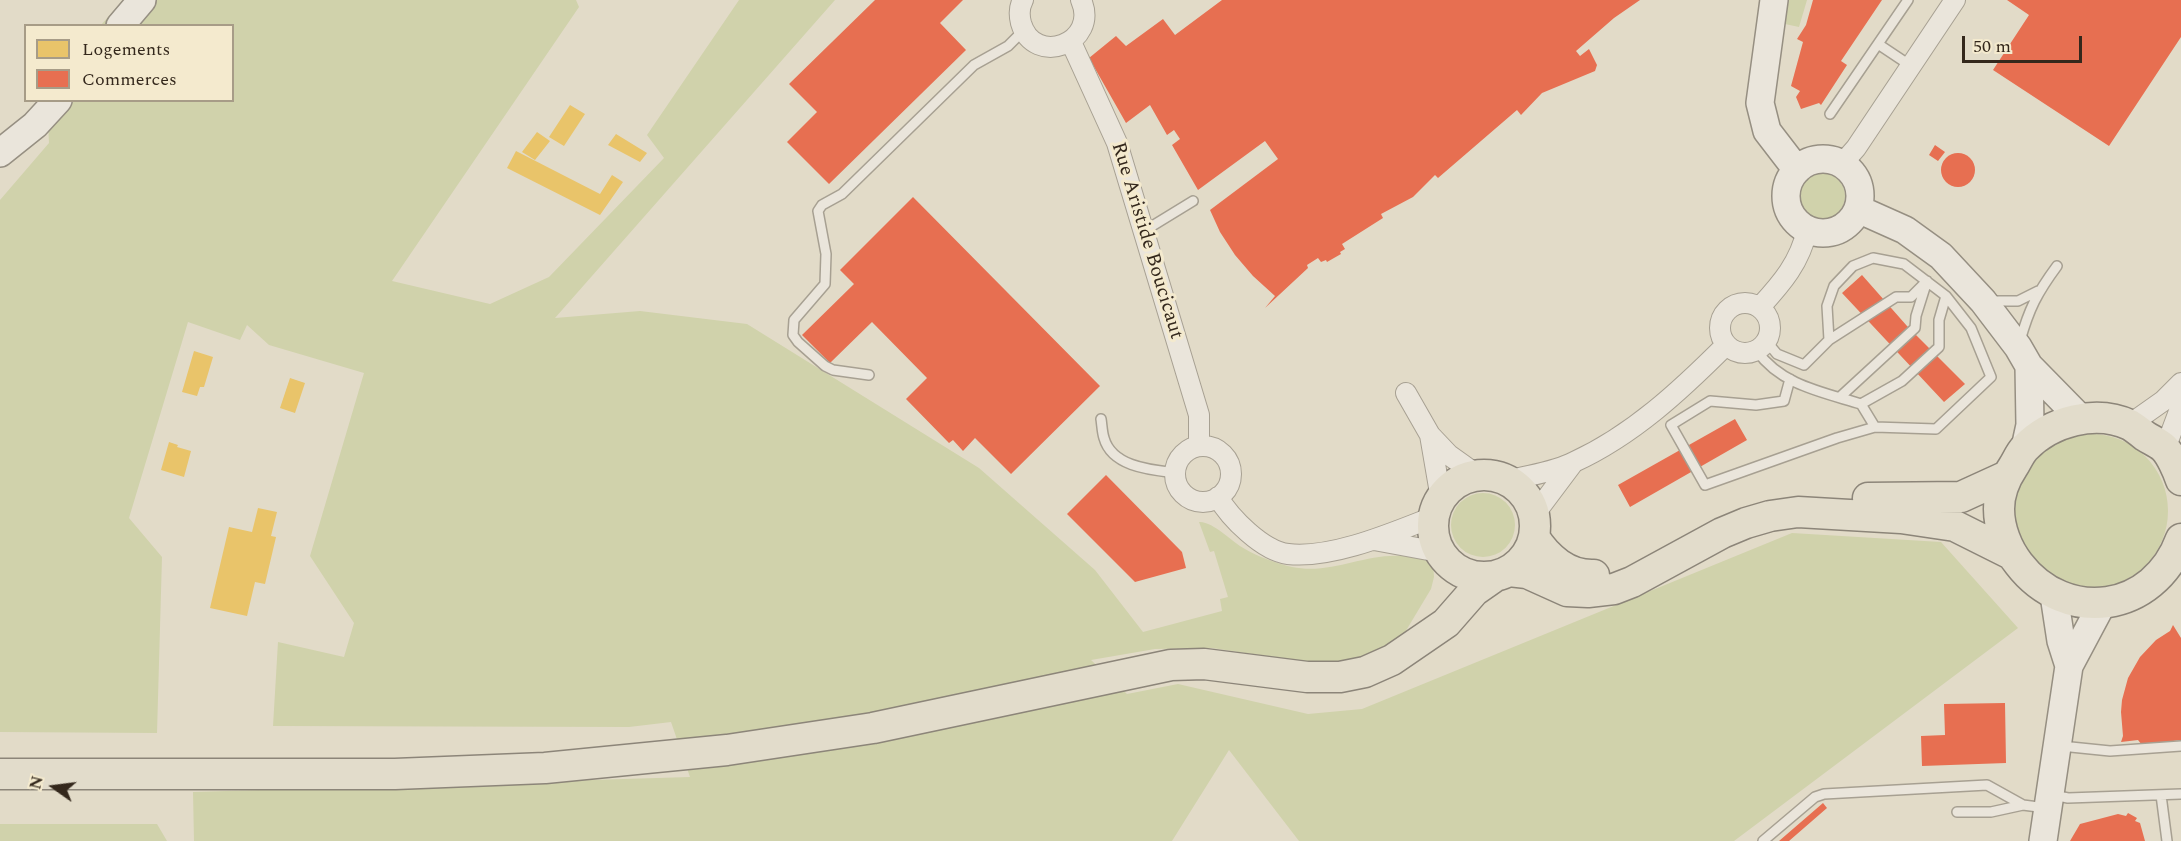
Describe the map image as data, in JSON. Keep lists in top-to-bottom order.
{
  "streets": {
    "street": ["Rue Aristide Boucicaut"]
  },
  "legend": ["Logements", "Commerces"],
  "scale_bar": "50 m",
  "north": "left"
}
